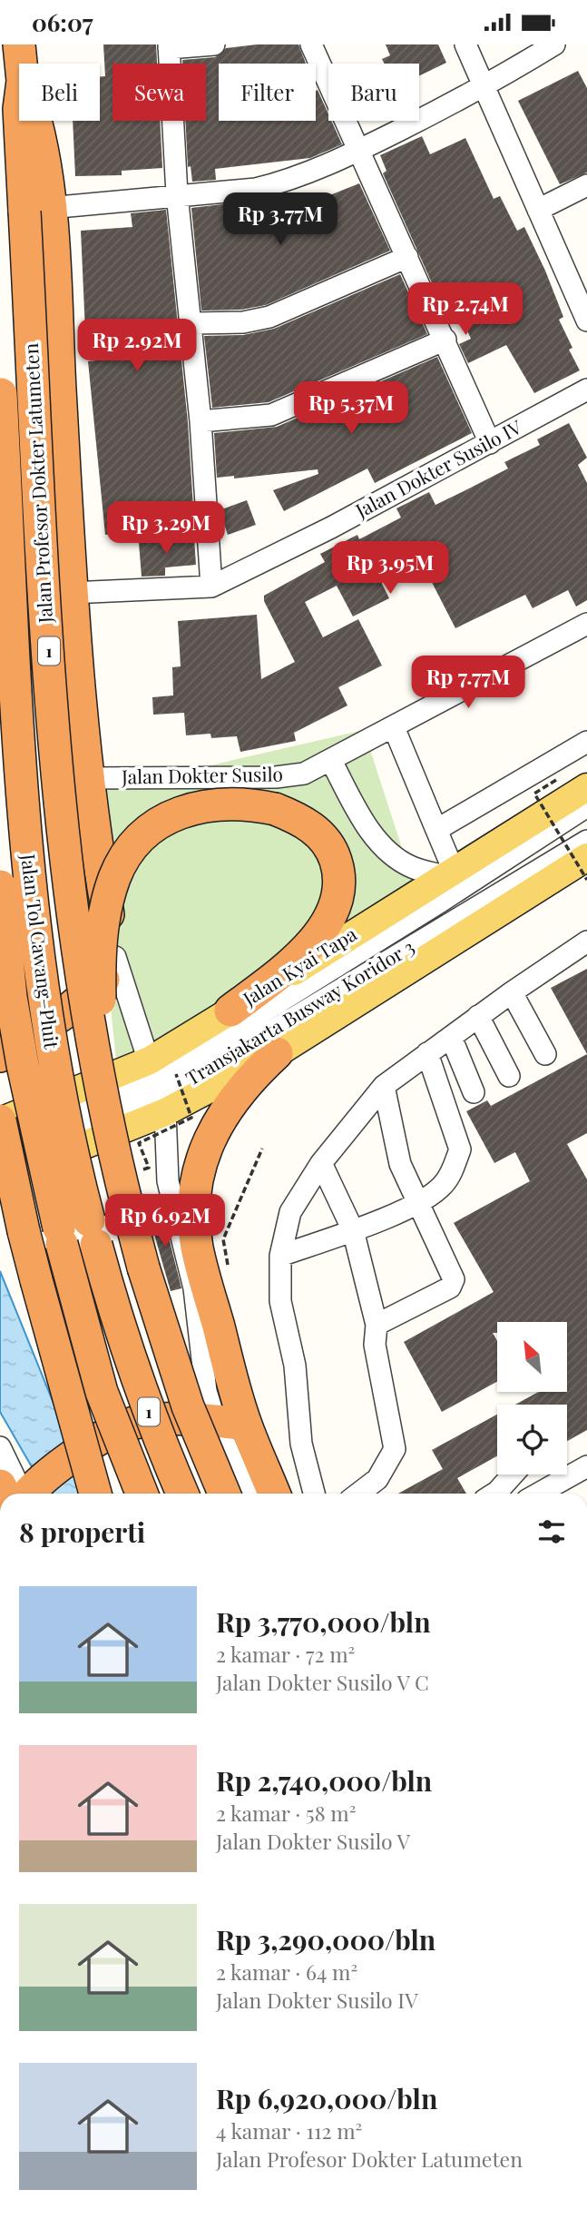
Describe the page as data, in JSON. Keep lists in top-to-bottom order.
{
  "streets": {
    "highway": ["Jalan Profesor Dokter Latumeten", "1", "Jalan Tol Cawang–Pluit"],
    "main road": ["Jalan Kyai Tapa"],
    "street": ["Jalan Dokter Susilo IV", "Jalan Dokter Susilo", "Transjakarta Busway Koridor 3"]
  },
  "crossings": [
    ["Jalan Dokter Susilo IV", "Jalan Profesor Dokter Latumeten"],
    ["Jalan Profesor Dokter Latumeten", "Jalan Dokter Susilo"],
    ["Jalan Kyai Tapa", "Transjakarta Busway Koridor 3"]
  ],
  "north": "top left",
  "page": {
    "status": "06:07",
    "chip": [
      "Beli",
      "Sewa",
      "Filter",
      "Baru"
    ],
    "price": [
      "Rp 3.77M",
      "Rp 2.74M",
      "Rp 2.92M",
      "Rp 5.37M",
      "Rp 3.29M",
      "Rp 3.95M",
      "Rp 7.77M",
      "Rp 6.92M"
    ],
    "heading": "8 properti",
    "list": [
      {
        "name": "Rp 3,770,000/bln",
        "note": "2 kamar · 72 m² · Jalan Dokter Susilo V C"
      },
      {
        "name": "Rp 2,740,000/bln",
        "note": "2 kamar · 58 m² · Jalan Dokter Susilo V"
      },
      {
        "name": "Rp 3,290,000/bln",
        "note": "2 kamar · 64 m² · Jalan Dokter Susilo IV"
      },
      {
        "name": "Rp 6,920,000/bln",
        "note": "4 kamar · 112 m² · Jalan Profesor Dokter Latumeten"
      }
    ]
  }
}
